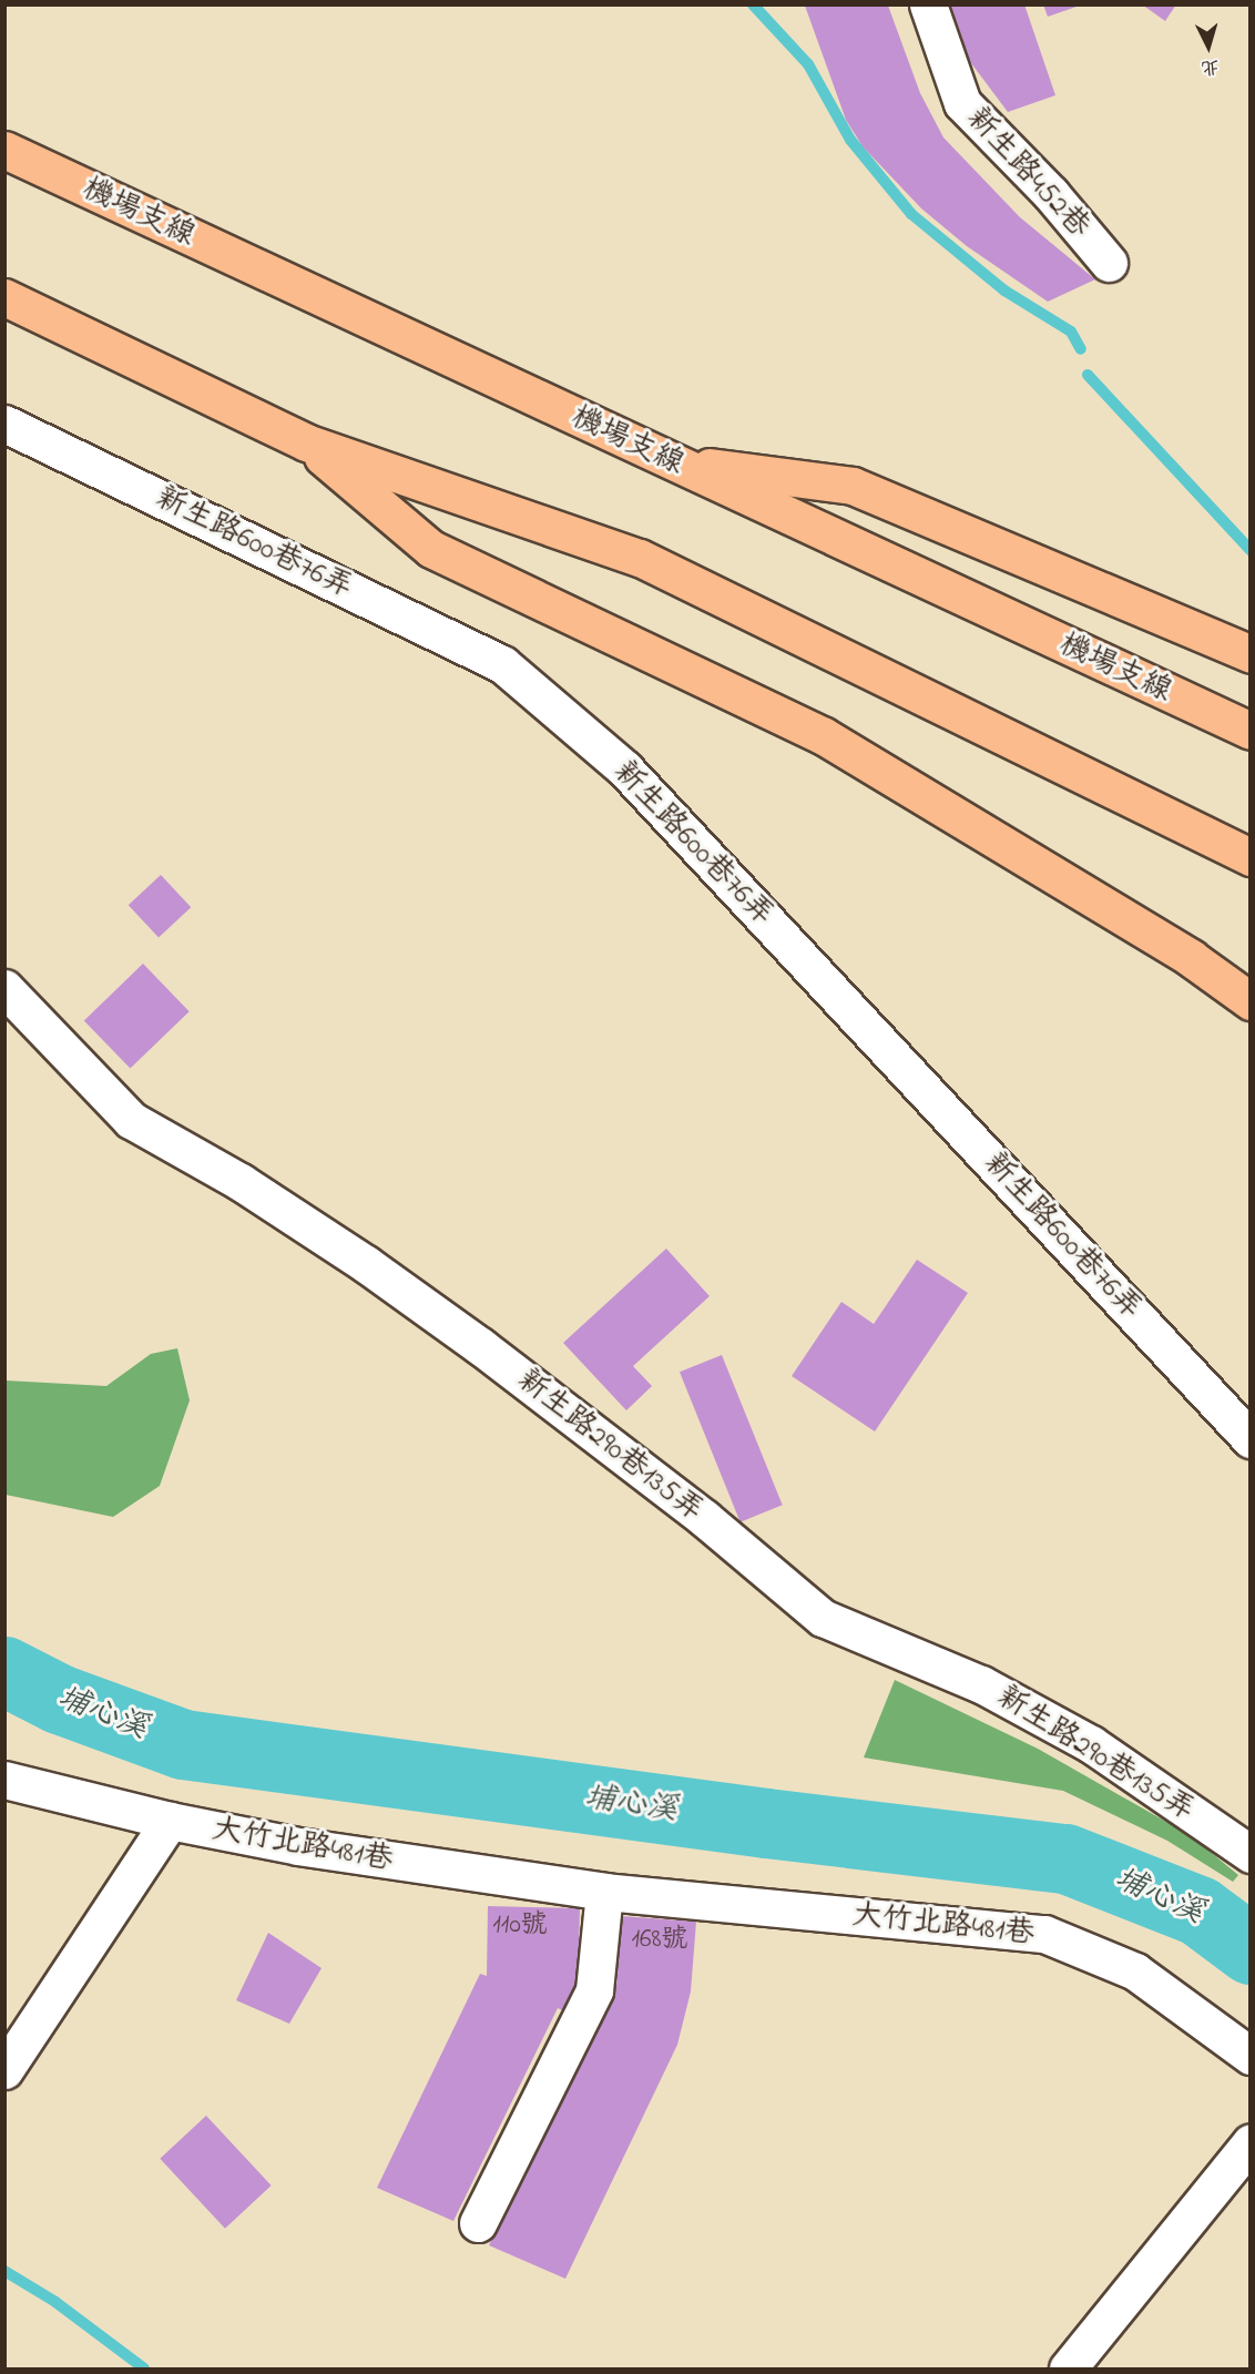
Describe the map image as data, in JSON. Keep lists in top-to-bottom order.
{
  "streets": {
    "highway": ["機場支線"],
    "lane": [
      "新生路452巷",
      "新生路600巷76弄",
      "新生路290巷135弄",
      "大竹北路481巷"
    ]
  },
  "water": ["埔心溪"],
  "house_numbers": ["110號", "168號"],
  "north": "bottom"
}
